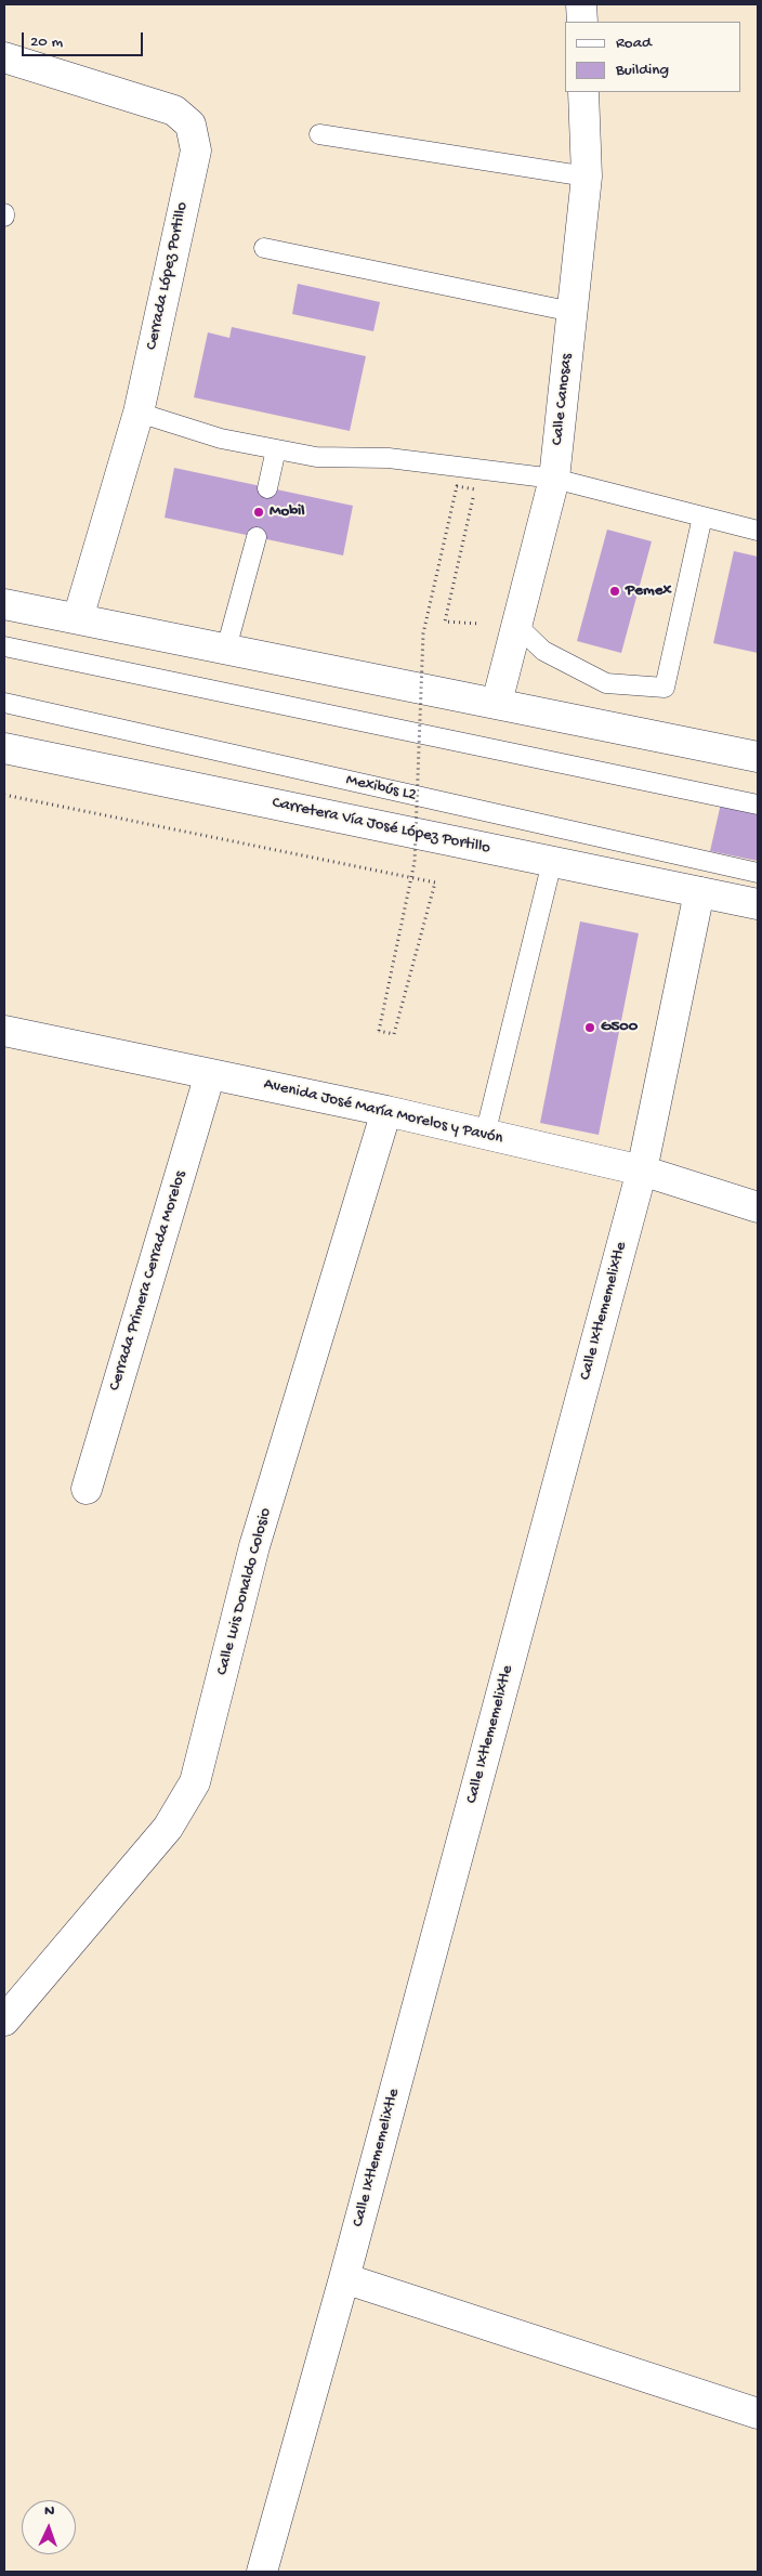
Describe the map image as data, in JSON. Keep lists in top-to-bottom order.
{
  "streets": {
    "street": [
      "Cerrada López Portillo",
      "Calle Canosas",
      "Carretera Vía José López Portillo",
      "Avenida José María Morelos y Pavón",
      "Cerrada Primera Cerrada Morelos",
      "Calle Ixtlememelixtle",
      "Calle Luis Donaldo Colosio"
    ],
    "lane": ["Mexibús L2"]
  },
  "crossings": [
    ["Carretera Vía José López Portillo", "Calle Ixtlememelixtle"],
    ["Avenida José María Morelos y Pavón", "Cerrada Primera Cerrada Morelos"],
    ["Avenida José María Morelos y Pavón", "Calle Ixtlememelixtle"],
    ["Avenida José María Morelos y Pavón", "Calle Luis Donaldo Colosio"]
  ],
  "places": ["Mobil", "Pemex", "G500"],
  "legend": ["Road", "Building"],
  "scale_bar": "20 m",
  "north": "top"
}
